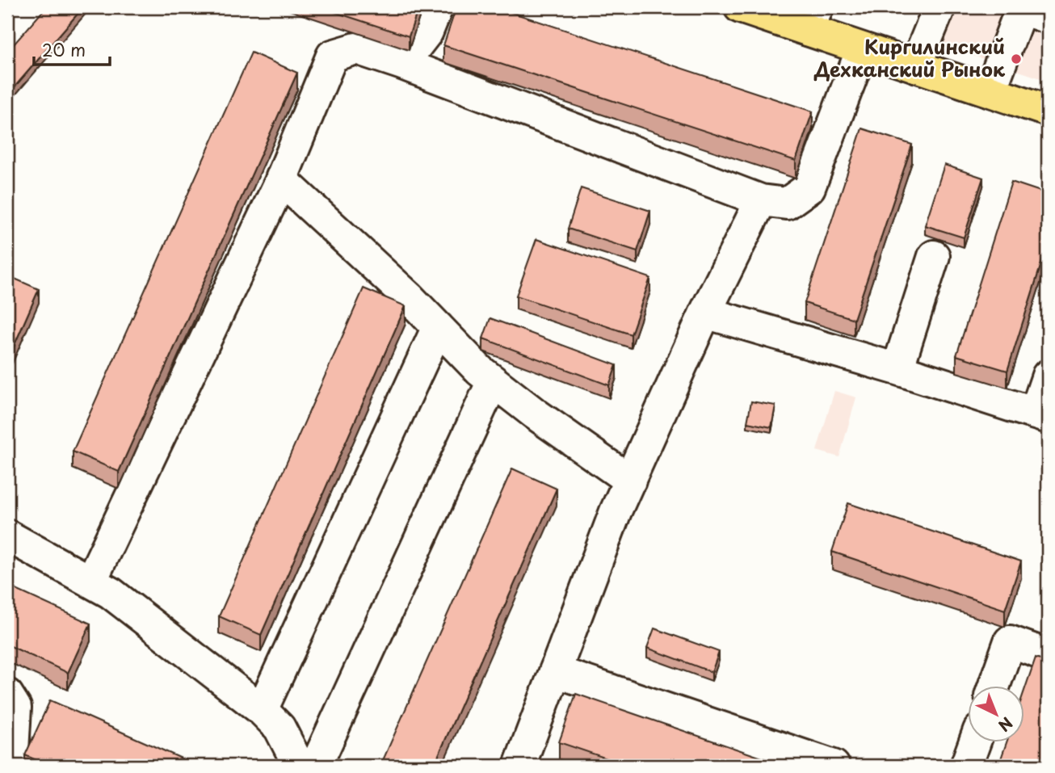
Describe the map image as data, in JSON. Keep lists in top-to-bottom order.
{
  "places": ["Киргилинский Дехканский Рынок"],
  "scale_bar": "20 m",
  "north": "bottom right"
}
